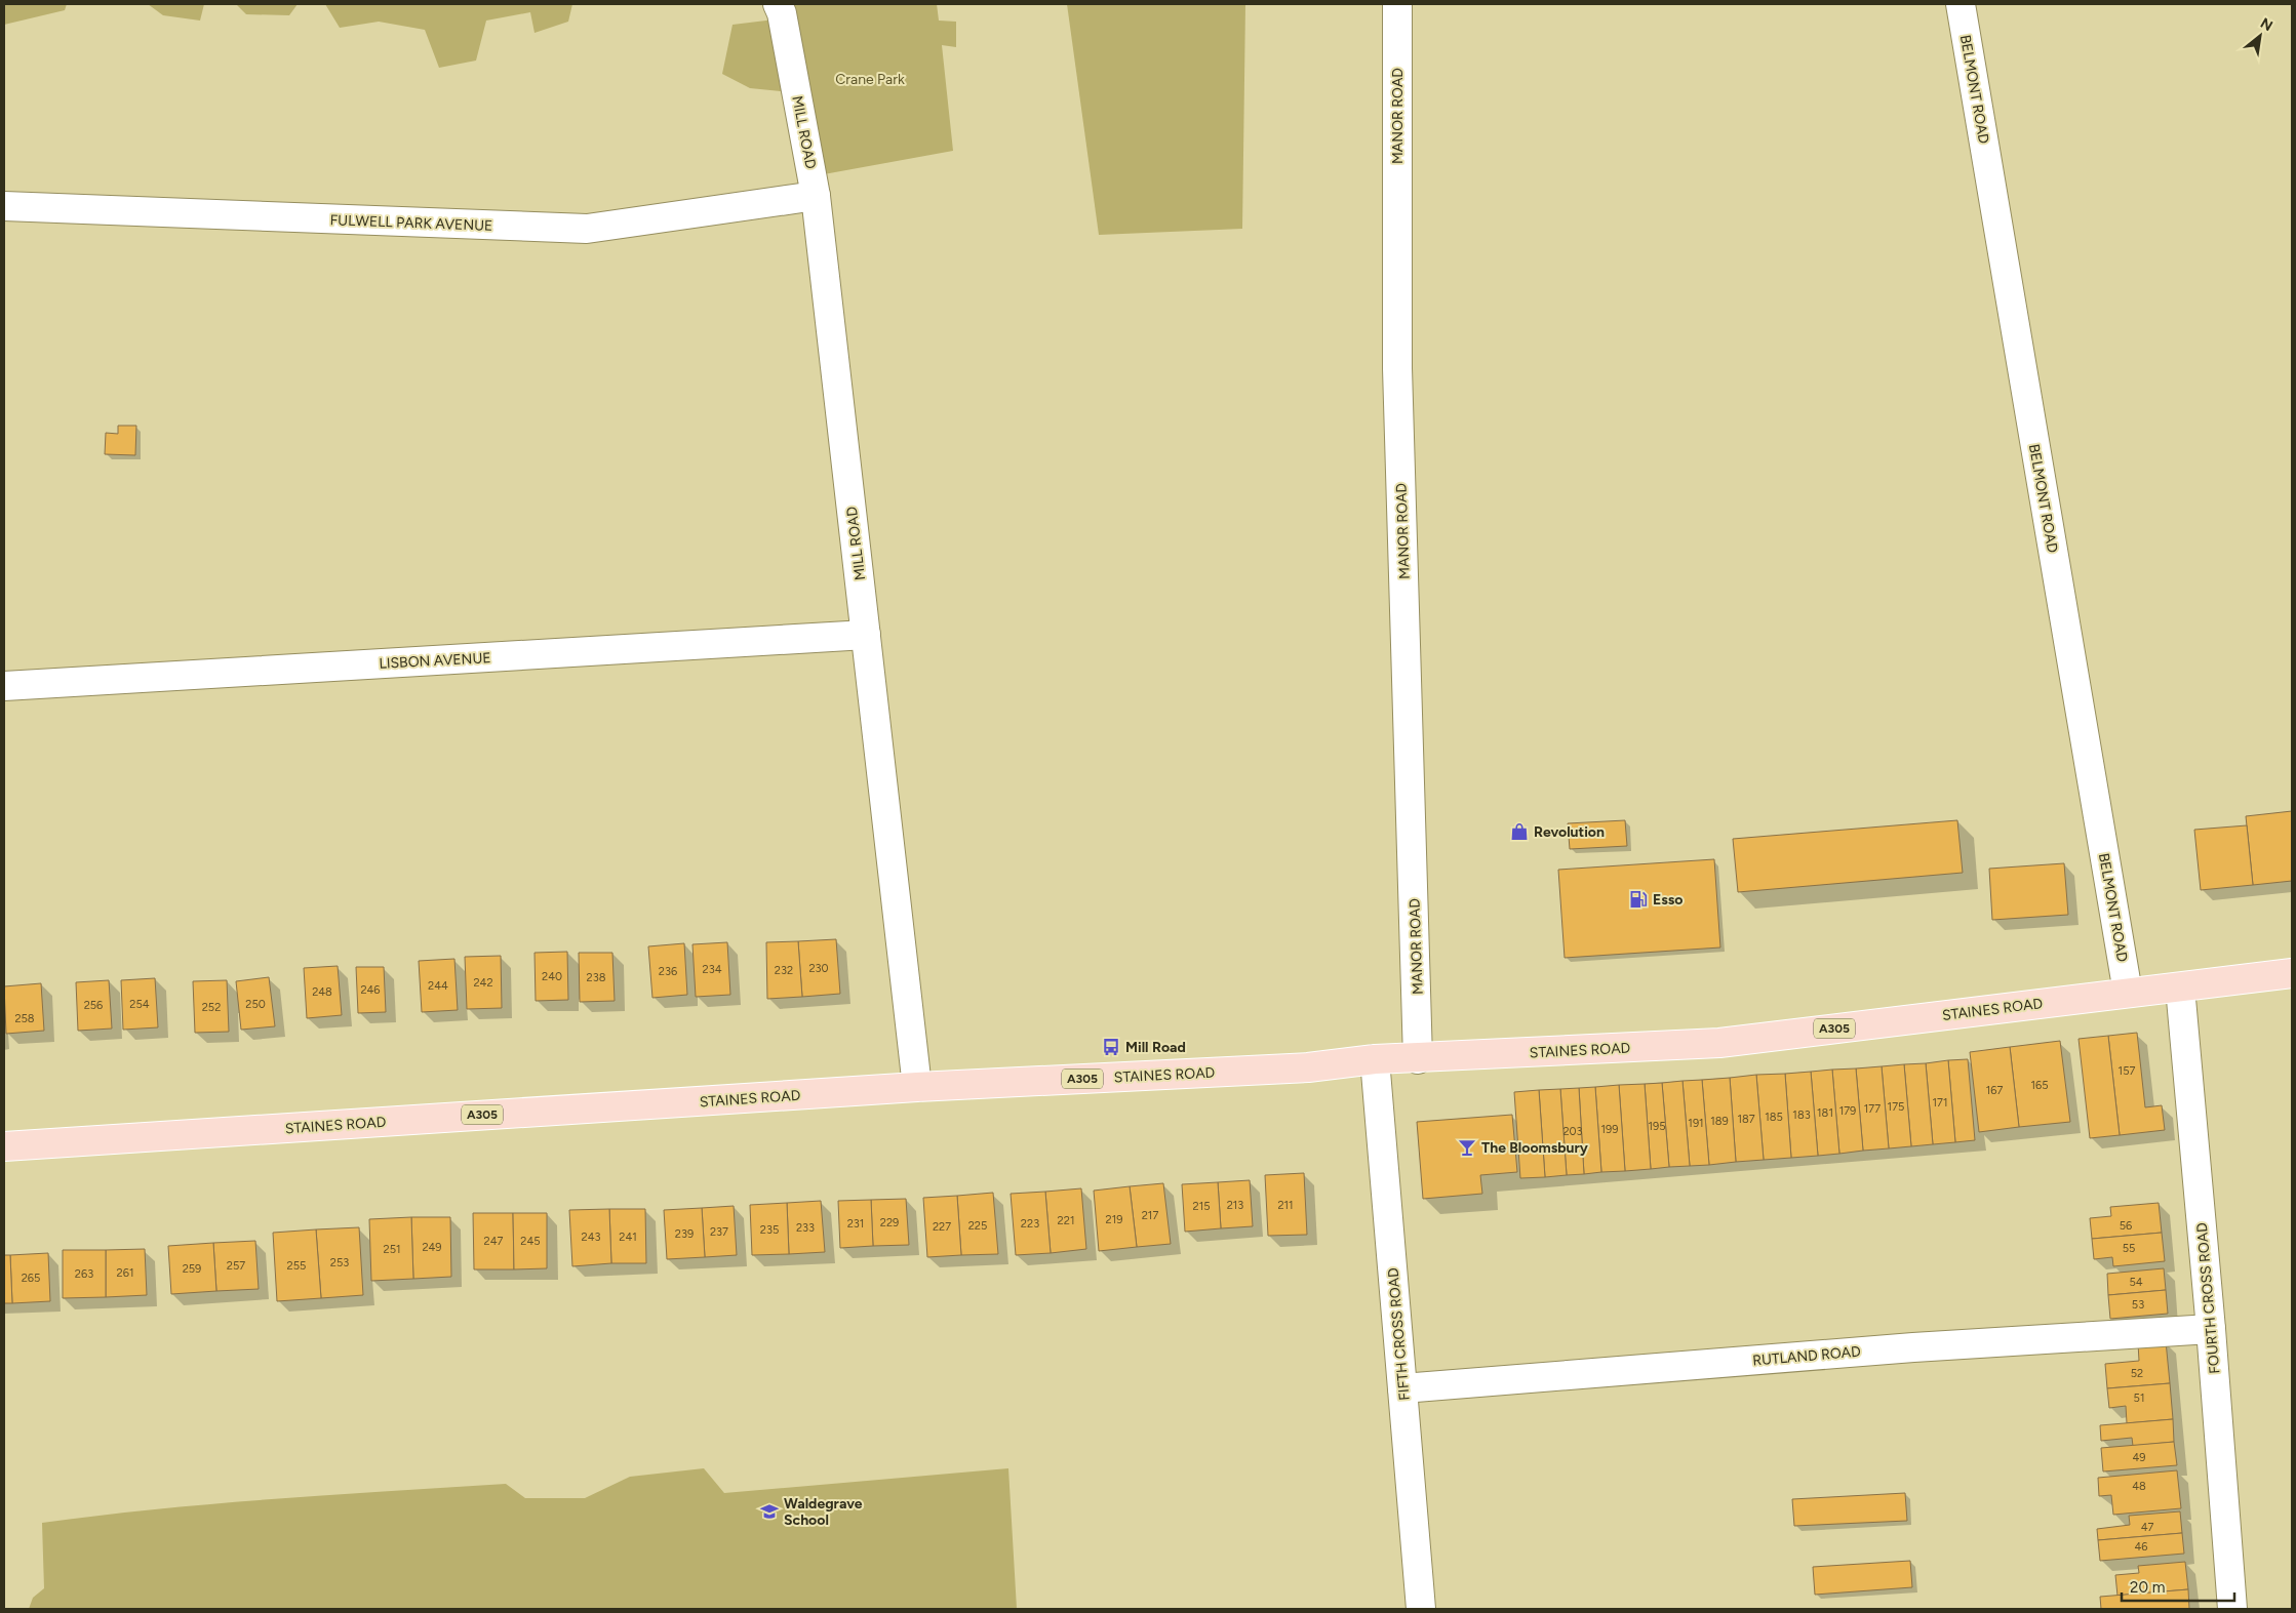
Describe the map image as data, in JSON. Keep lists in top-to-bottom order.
{
  "streets": {
    "main road": ["STAINES ROAD", "A305"],
    "street": [
      "BELMONT ROAD",
      "MANOR ROAD",
      "MILL ROAD",
      "FULWELL PARK AVENUE",
      "LISBON AVENUE",
      "FOURTH CROSS ROAD",
      "FIFTH CROSS ROAD",
      "RUTLAND ROAD"
    ]
  },
  "crossings": [
    ["BELMONT ROAD", "STAINES ROAD"],
    ["MANOR ROAD", "STAINES ROAD"],
    ["MILL ROAD", "FULWELL PARK AVENUE"],
    ["MILL ROAD", "LISBON AVENUE"],
    ["MILL ROAD", "STAINES ROAD"],
    ["STAINES ROAD", "FOURTH CROSS ROAD"],
    ["STAINES ROAD", "FIFTH CROSS ROAD"],
    ["FOURTH CROSS ROAD", "RUTLAND ROAD"],
    ["FIFTH CROSS ROAD", "RUTLAND ROAD"]
  ],
  "parks": ["Crane Park"],
  "places": {
    "shop": ["Revolution"],
    "fuel station": ["Esso"],
    "bus stop": ["Mill Road"],
    "bar": ["The Bloomsbury"],
    "school or university": ["Waldegrave School"]
  },
  "house_numbers": [
    "230",
    "234",
    "232",
    "236",
    "240",
    "238",
    "242",
    "244",
    "246",
    "248",
    "254",
    "250",
    "256",
    "252",
    "258",
    "157",
    "165",
    "167",
    "171",
    "175",
    "177",
    "179",
    "181",
    "183",
    "185",
    "187",
    "189",
    "191",
    "195",
    "199",
    "203",
    "213",
    "211",
    "215",
    "217",
    "219",
    "221",
    "229",
    "231",
    "223",
    "225",
    "56",
    "227",
    "233",
    "235",
    "237",
    "239",
    "243",
    "241",
    "247",
    "245",
    "249",
    "55",
    "251",
    "253",
    "257",
    "255",
    "259",
    "261",
    "263",
    "265",
    "54",
    "53",
    "52",
    "51",
    "49",
    "48",
    "47",
    "46"
  ],
  "scale_bar": "20 m",
  "north": "top right"
}
